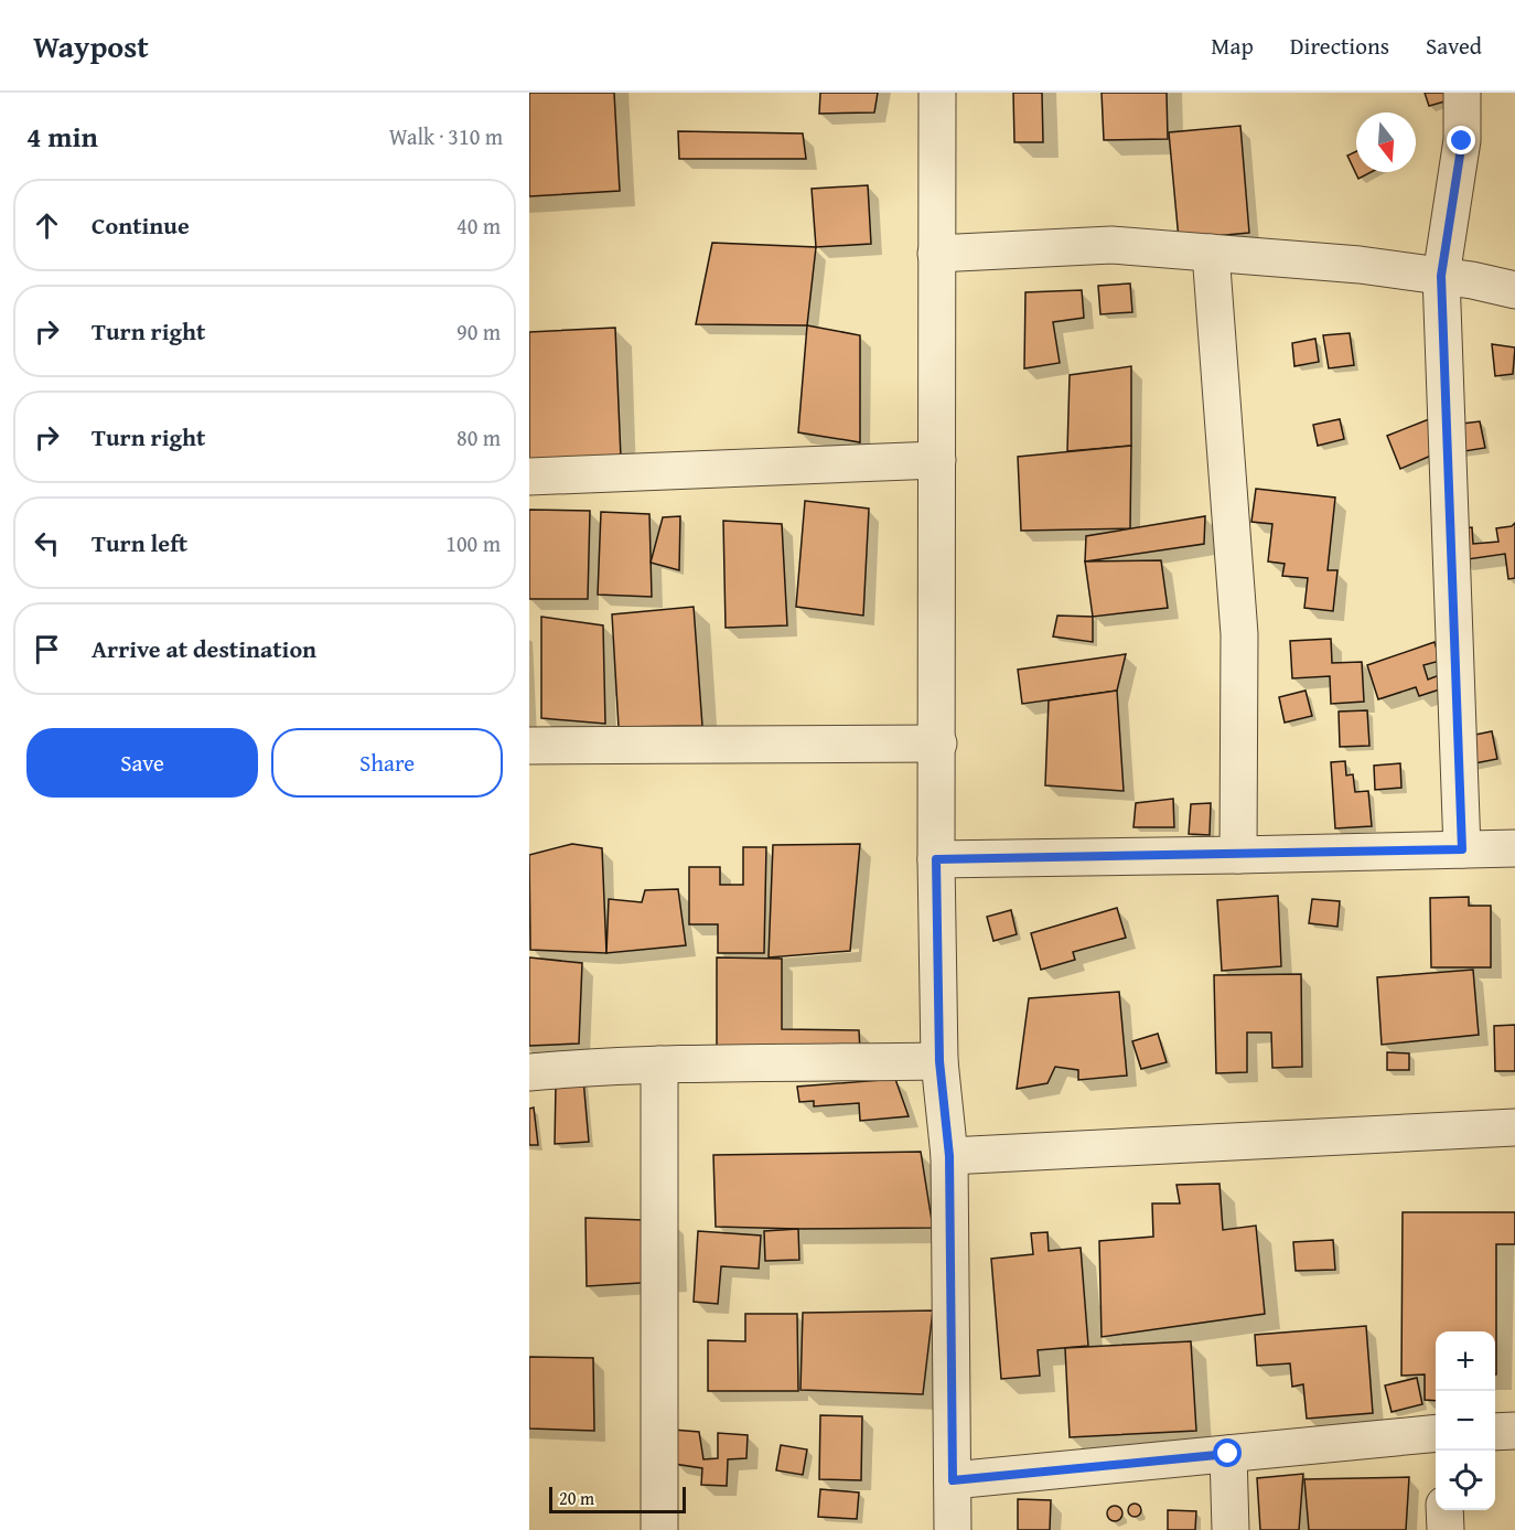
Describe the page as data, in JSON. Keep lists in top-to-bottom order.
{
  "scale_bar": "20 m",
  "north": "bottom",
  "page": {
    "header": "Waypost",
    "nav": ["Map", "Directions", "Saved"],
    "heading": ["4 min", "Walk · 310 m"],
    "list": [
      ["Continue", "40 m"],
      ["Turn right", "90 m"],
      ["Turn right", "80 m"],
      ["Turn left", "100 m"],
      "Arrive at destination"
    ],
    "buttons": ["Save", "Share"],
    "map_buttons": ["+", "−"],
    "scale": "20 m"
  }
}
